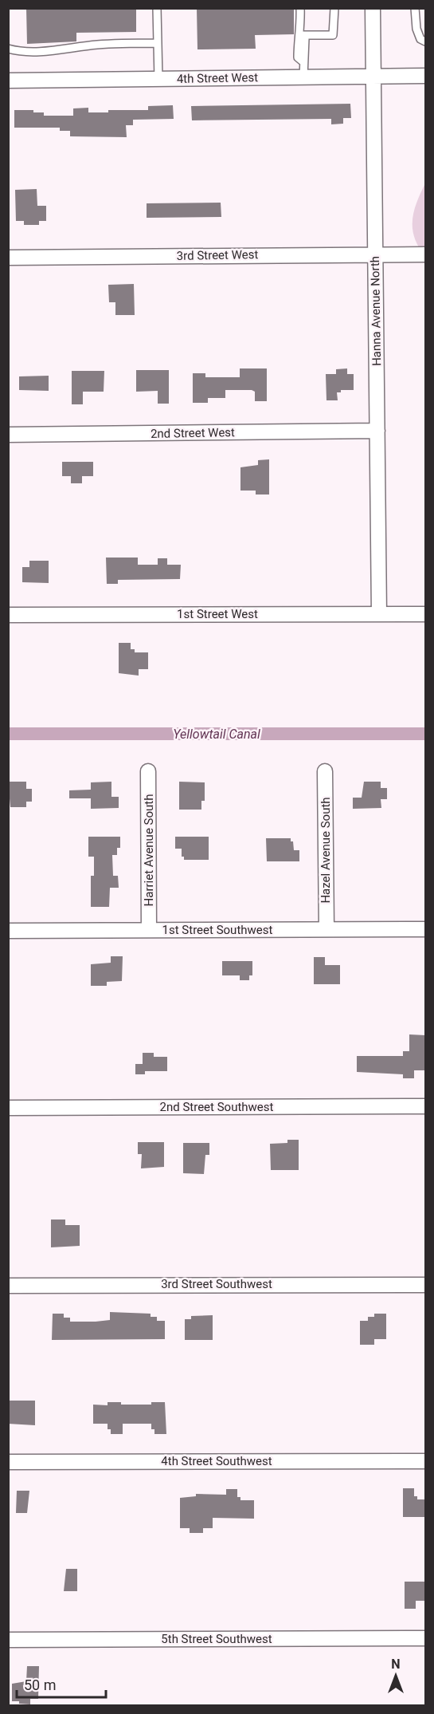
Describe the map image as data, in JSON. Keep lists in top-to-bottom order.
{
  "streets": {
    "street": [
      "4th Street West",
      "3rd Street West",
      "Hanna Avenue North",
      "2nd Street West",
      "1st Street West",
      "Harriet Avenue South",
      "Hazel Avenue South",
      "1st Street Southwest",
      "2nd Street Southwest",
      "3rd Street Southwest",
      "4th Street Southwest",
      "5th Street Southwest"
    ]
  },
  "crossings": [
    ["4th Street West", "Hanna Avenue North"],
    ["3rd Street West", "Hanna Avenue North"],
    ["Hanna Avenue North", "2nd Street West"],
    ["Hanna Avenue North", "1st Street West"],
    ["Harriet Avenue South", "1st Street Southwest"],
    ["Hazel Avenue South", "1st Street Southwest"]
  ],
  "water": ["Yellowtail Canal"],
  "scale_bar": "50 m",
  "north": "top"
}
